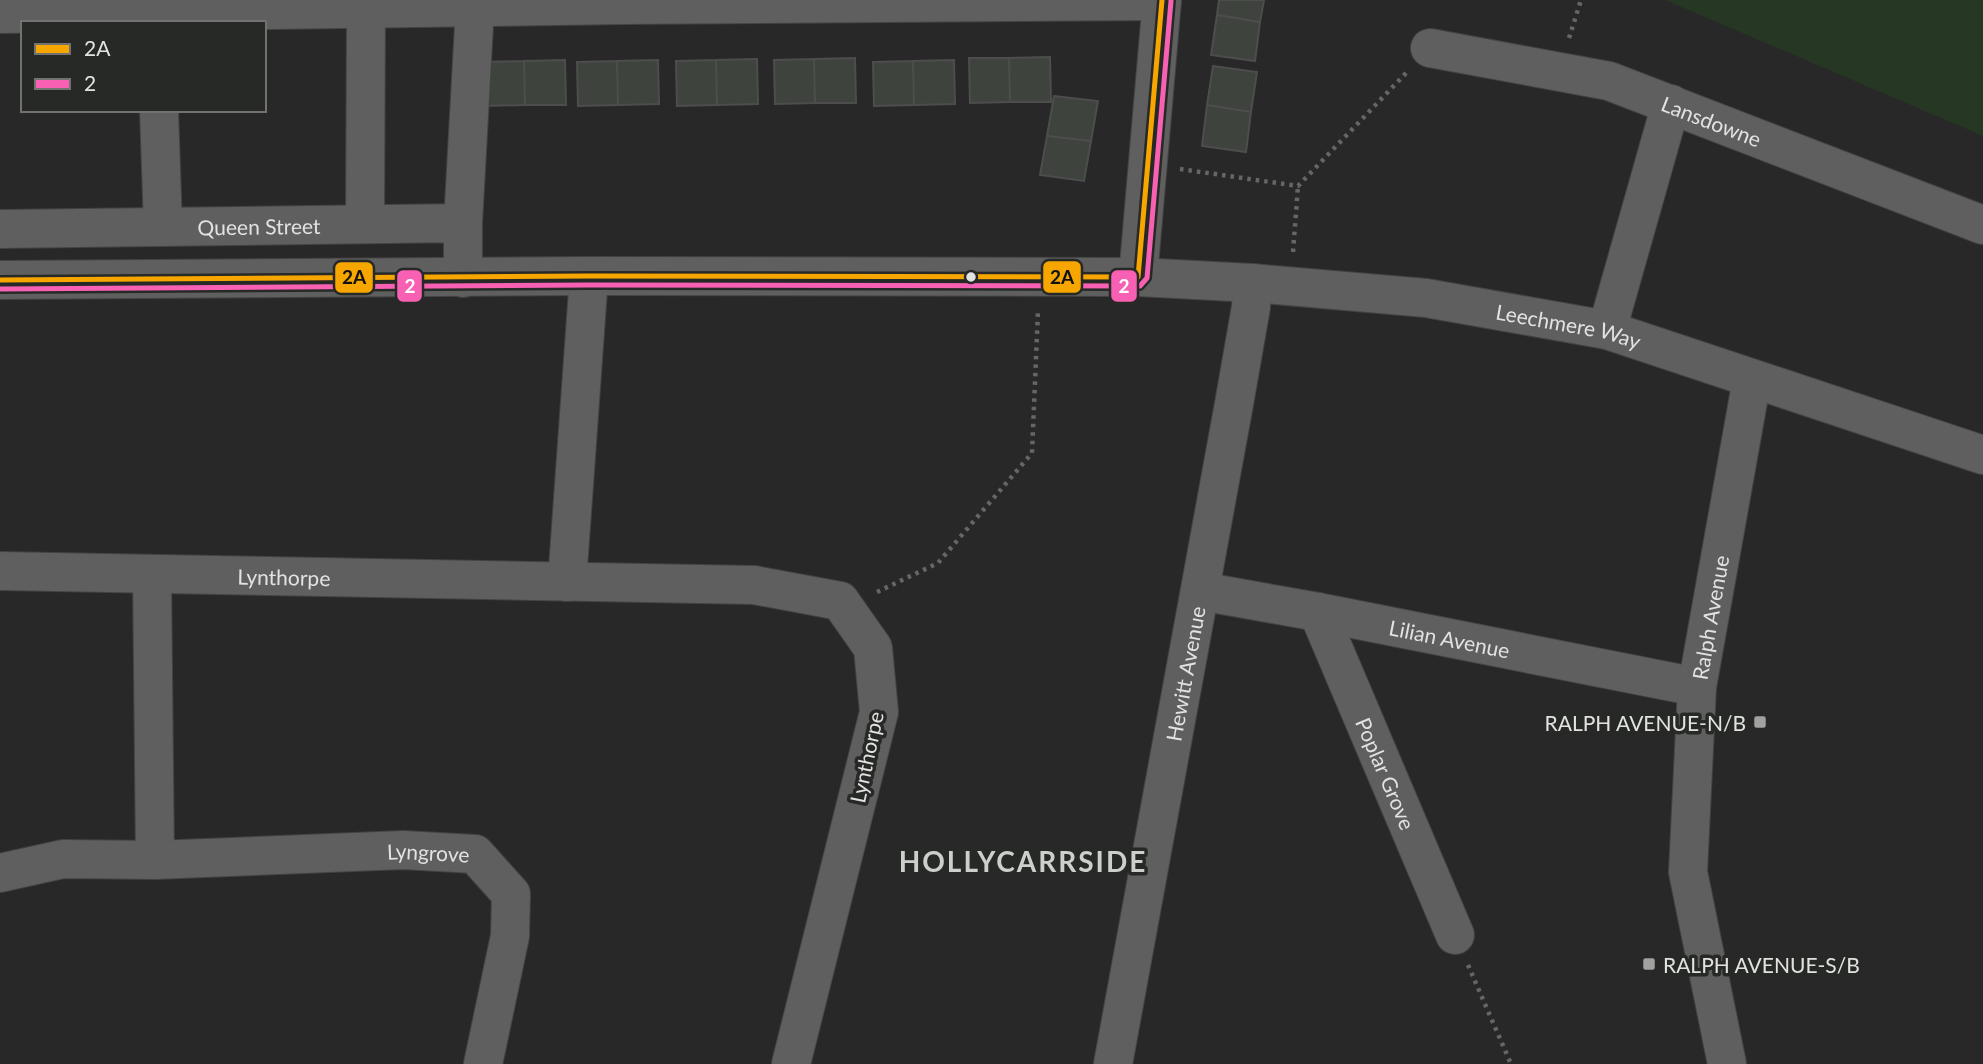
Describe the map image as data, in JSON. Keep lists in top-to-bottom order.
{
  "streets": {
    "street": [
      "Lansdowne",
      "Queen Street",
      "Leechmere Way",
      "Lynthorpe",
      "Ralph Avenue",
      "Lilian Avenue",
      "Hewitt Avenue",
      "Poplar Grove",
      "Lyngrove"
    ]
  },
  "crossings": [
    ["Leechmere Way", "Ralph Avenue"],
    ["Leechmere Way", "Hewitt Avenue"],
    ["Ralph Avenue", "Lilian Avenue"],
    ["Lilian Avenue", "Hewitt Avenue"],
    ["Lilian Avenue", "Poplar Grove"]
  ],
  "districts": ["HOLLYCARRSIDE"],
  "places": {
    "transit": ["RALPH AVENUE-N/B", "RALPH AVENUE-S/B"]
  },
  "lines": ["transit line 2A", "transit line 2"],
  "legend": ["2A", "2"]
}
